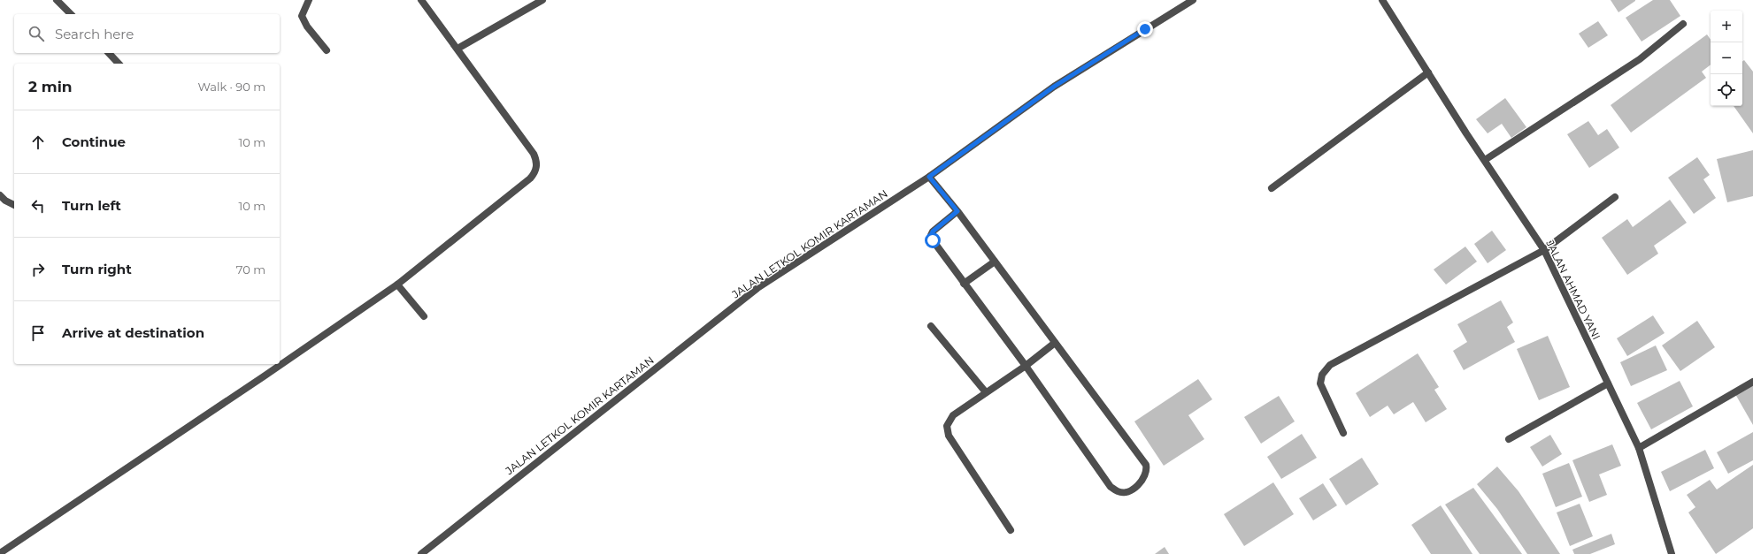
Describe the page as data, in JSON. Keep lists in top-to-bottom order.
{
  "streets": {
    "street": ["JALAN LETKOL KOMIR KARTAMAN", "JALAN AHMAD YANI"]
  },
  "page": {
    "map_buttons": ["+", "−"],
    "search": "Search here",
    "heading": ["2 min", "Walk · 90 m"],
    "list": [
      ["Continue", "10 m"],
      ["Turn left", "10 m"],
      ["Turn right", "70 m"],
      "Arrive at destination"
    ]
  }
}
